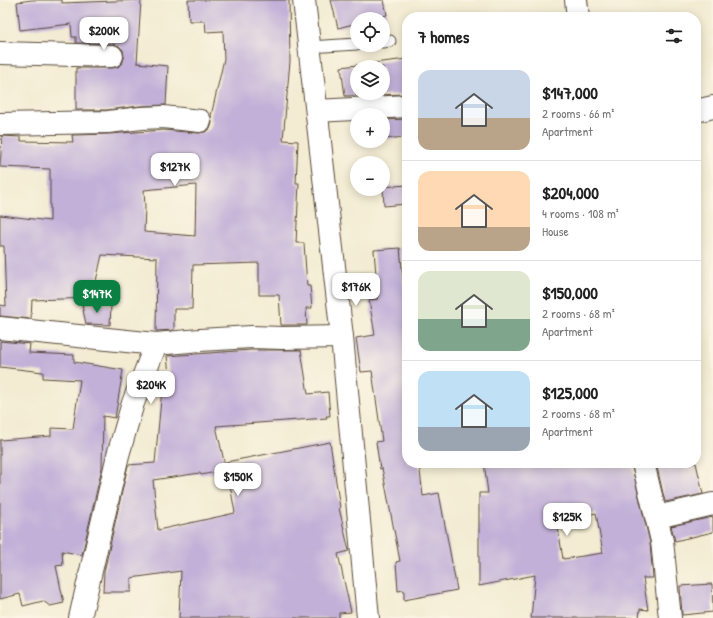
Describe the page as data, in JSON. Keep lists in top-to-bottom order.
{
  "page": {
    "map_buttons": ["+", "−"],
    "heading": "7 homes",
    "price": [
      "$200K",
      "$127K",
      "$176K",
      "$147K",
      "$204K",
      "$150K",
      "$125K"
    ],
    "list": [
      {
        "name": "$147,000",
        "note": "2 rooms · 66 m² · Apartment"
      },
      {
        "name": "$204,000",
        "note": "4 rooms · 108 m² · House"
      },
      {
        "name": "$150,000",
        "note": "2 rooms · 68 m² · Apartment"
      },
      {
        "name": "$125,000",
        "note": "2 rooms · 68 m² · Apartment"
      }
    ]
  }
}
